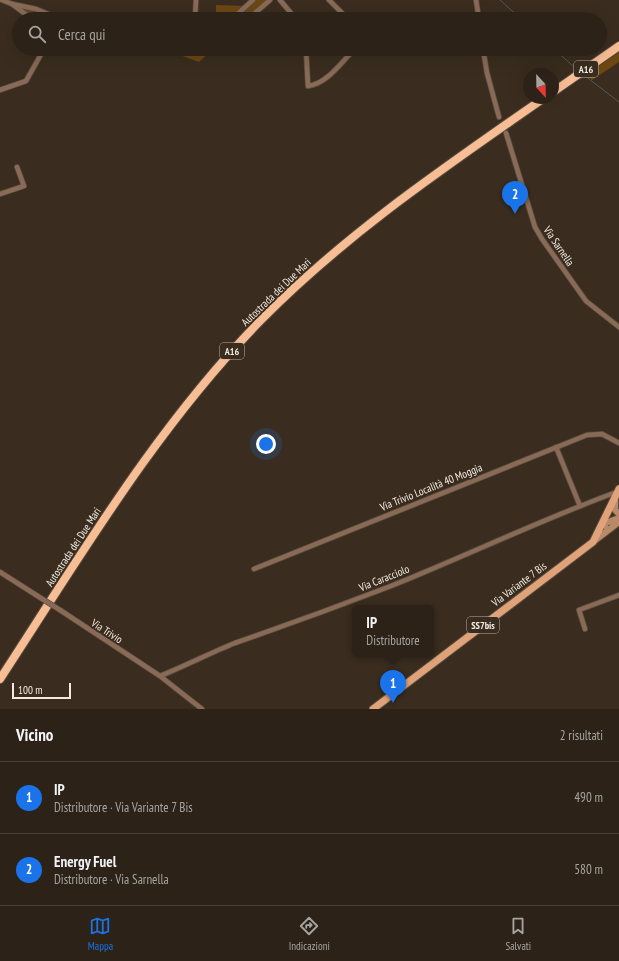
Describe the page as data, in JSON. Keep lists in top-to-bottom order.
{
  "streets": {
    "highway": ["A16", "Autostrada dei Due Mari"],
    "main road": ["Via Variante 7 Bis", "SS7bis"],
    "street": [
      "Via Sarnella",
      "Via Trivio Località 40 Moggia",
      "Via Caracciolo",
      "Via Trivio"
    ]
  },
  "crossings": [
    ["Via Caracciolo", "Via Variante 7 Bis"],
    ["Via Caracciolo", "Via Trivio"]
  ],
  "scale_bar": "100 m",
  "north": "bottom",
  "page": {
    "search": "Cerca qui",
    "pins": ["2", "1"],
    "popup": ["IP", "Distributore"],
    "scale": "100 m",
    "heading": ["Vicino", "2 risultati"],
    "list": [
      {
        "mark": "1",
        "name": "IP",
        "note": "Distributore · Via Variante 7 Bis",
        "value": "490 m"
      },
      {
        "mark": "2",
        "name": "Energy Fuel",
        "note": "Distributore · Via Sarnella",
        "value": "580 m"
      }
    ],
    "nav": ["Mappa", "Indicazioni", "Salvati"]
  }
}
